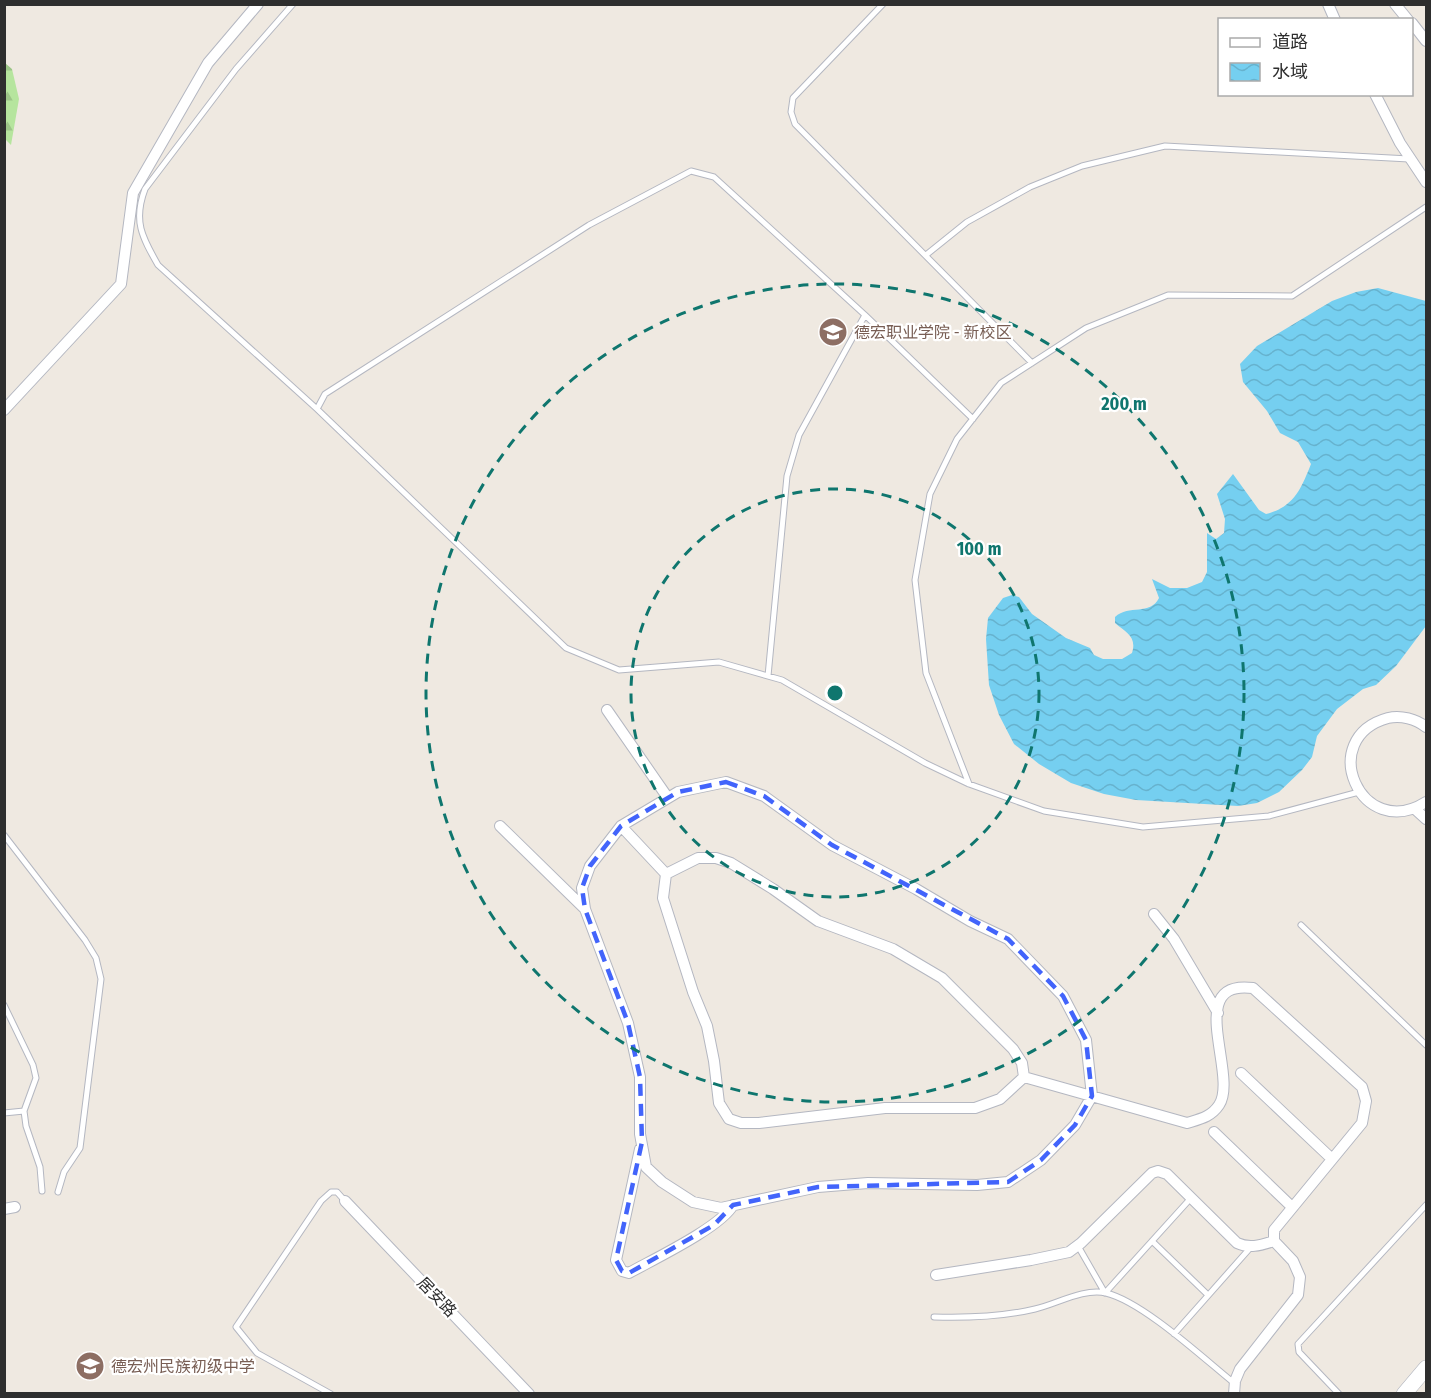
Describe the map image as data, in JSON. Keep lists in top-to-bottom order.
{
  "streets": {
    "street": ["居安路"]
  },
  "places": {
    "school or university": ["德宏职业学院 - 新校区", "德宏州民族初级中学"]
  },
  "legend": ["道路", "水域"],
  "rings": ["200 m", "100 m"]
}
